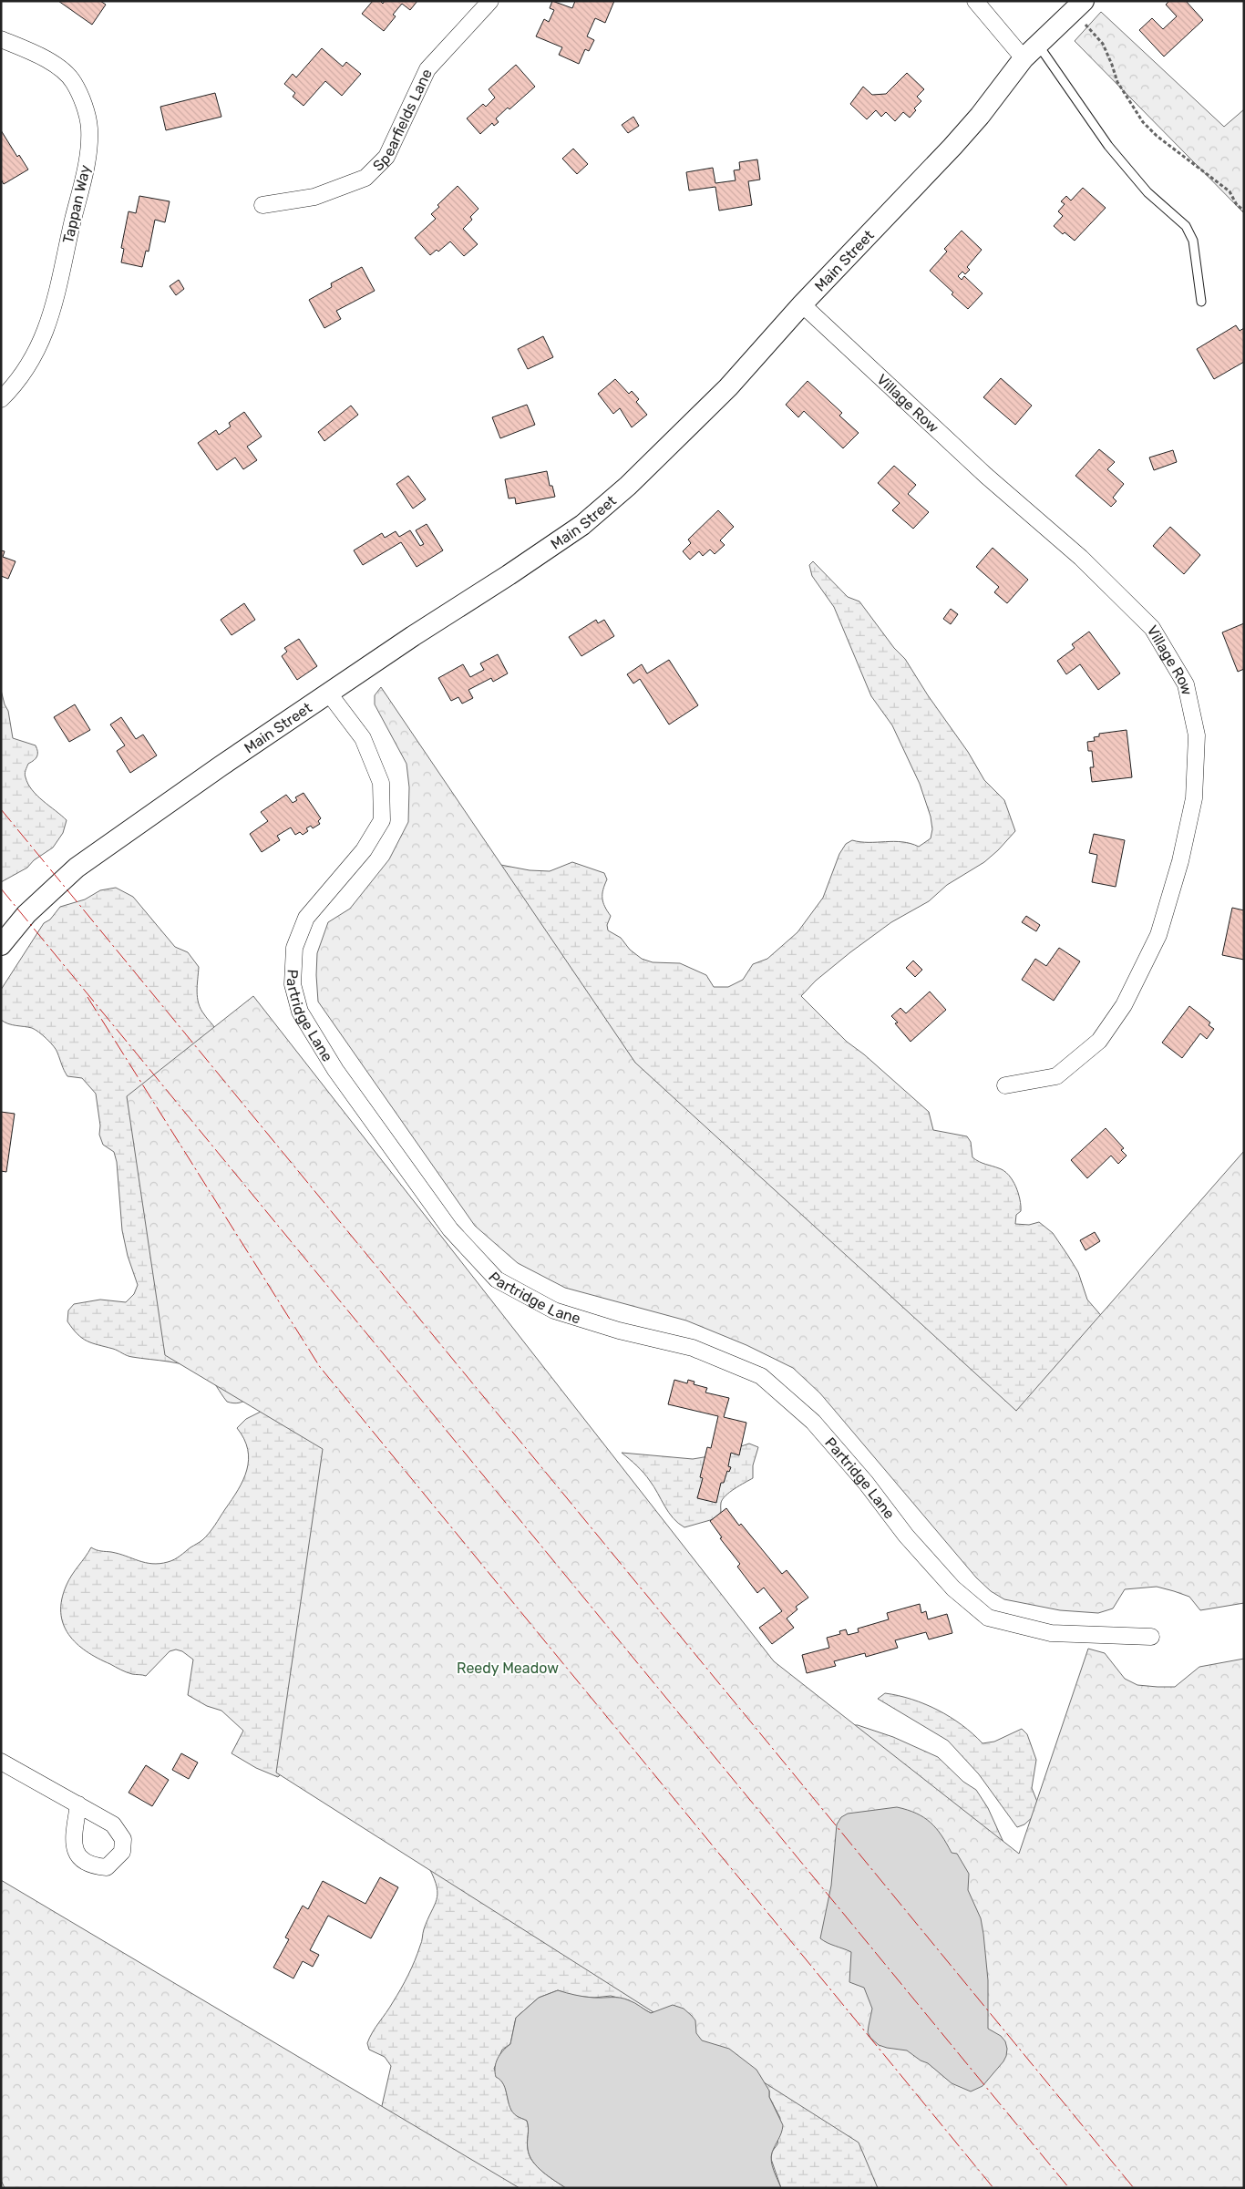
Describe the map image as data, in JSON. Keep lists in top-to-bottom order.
{
  "streets": {
    "street": [
      "Spearfields Lane",
      "Tappan Way",
      "Main Street",
      "Village Row",
      "Partridge Lane"
    ]
  },
  "crossings": [
    ["Main Street", "Village Row"],
    ["Main Street", "Partridge Lane"]
  ],
  "parks": ["Reedy Meadow"]
}
